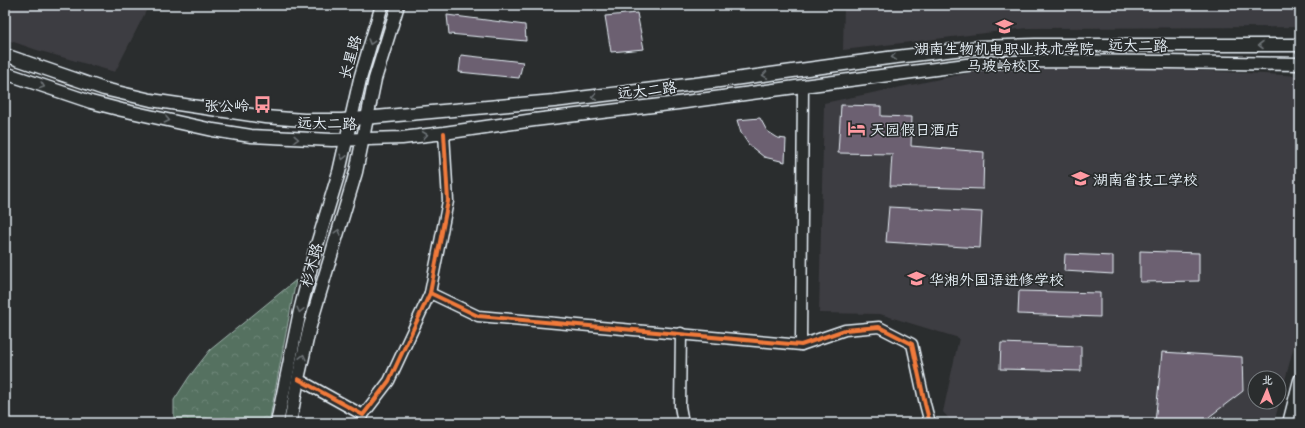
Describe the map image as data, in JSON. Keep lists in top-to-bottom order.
{
  "streets": {
    "main road": ["远大二路", "长星路", "杉木路"]
  },
  "crossings": [
    ["远大二路", "长星路"],
    ["远大二路", "杉木路"],
    ["长星路", "杉木路"]
  ],
  "places": {
    "school or university": ["湖南生物机电职业技术学院 马坡岭校区", "湖南省技工学校", "华湘外国语进修学校"],
    "bus stop": ["张公岭"],
    "hotel": ["天园假日酒店"]
  },
  "north": "top"
}
